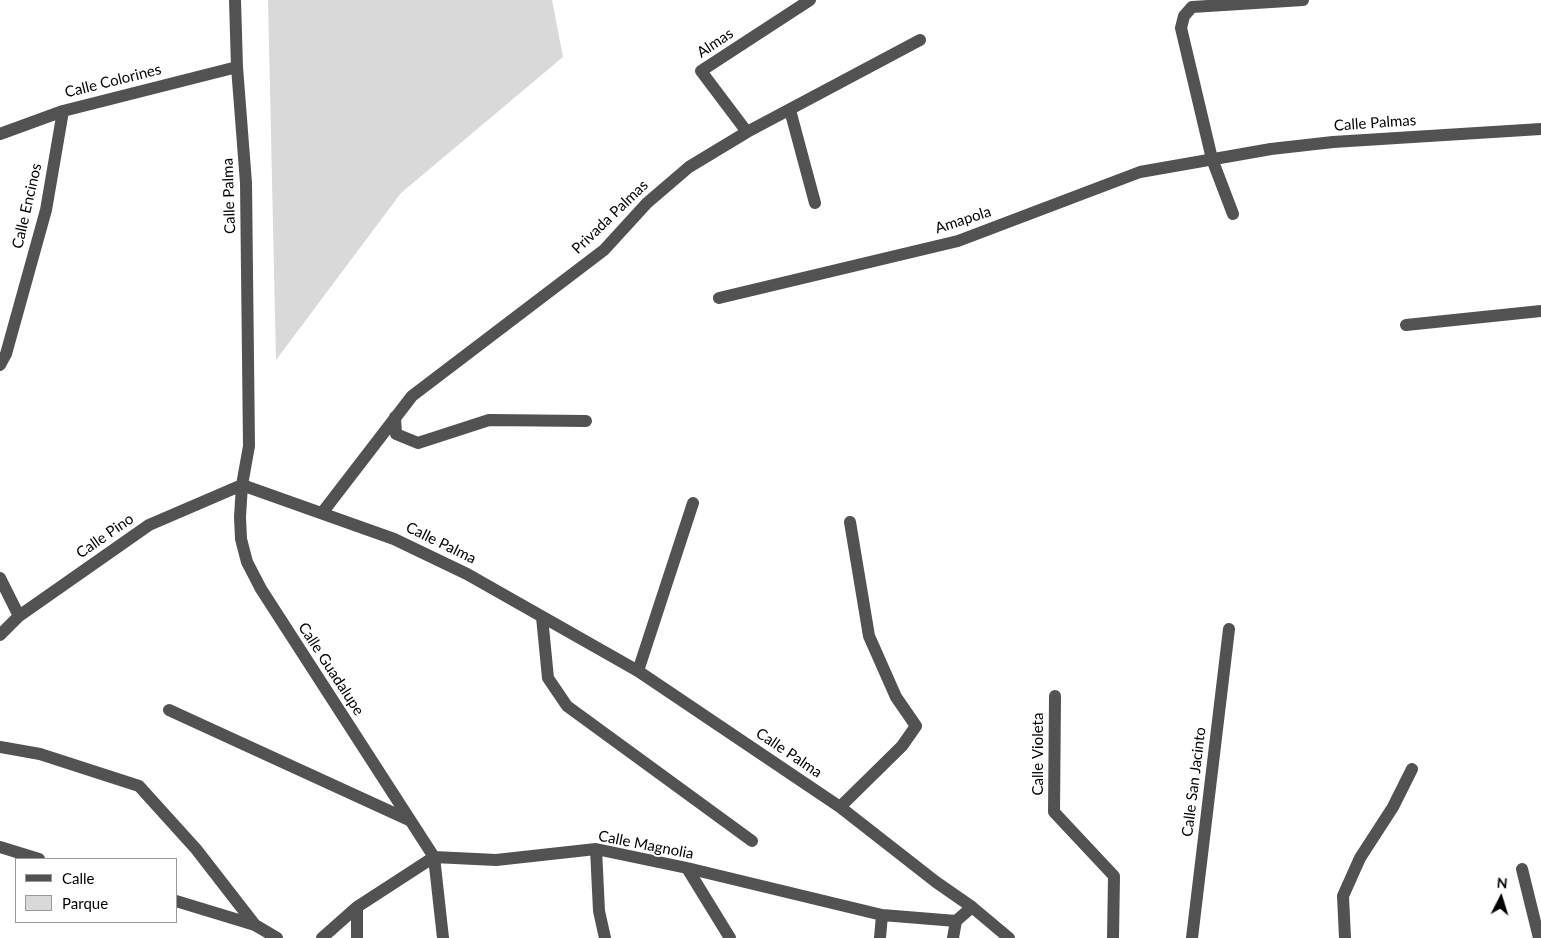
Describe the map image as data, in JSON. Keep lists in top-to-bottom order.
{
  "streets": {
    "street": [
      "Almas",
      "Calle Colorines",
      "Calle Palmas",
      "Calle Palma",
      "Calle Encinos",
      "Privada Palmas",
      "Amapola",
      "Calle Pino",
      "Calle Guadalupe",
      "Calle Violeta",
      "Calle San Jacinto",
      "Calle Magnolia"
    ]
  },
  "crossings": [
    ["Almas", "Privada Palmas"],
    ["Calle Colorines", "Calle Palma"],
    ["Calle Colorines", "Calle Encinos"],
    ["Calle Palmas", "Amapola"],
    ["Calle Palma", "Privada Palmas"],
    ["Calle Palma", "Calle Pino"],
    ["Calle Palma", "Calle Guadalupe"],
    ["Calle Pino", "Calle Guadalupe"],
    ["Calle Guadalupe", "Calle Magnolia"]
  ],
  "legend": ["Calle", "Parque"],
  "north": "top"
}
